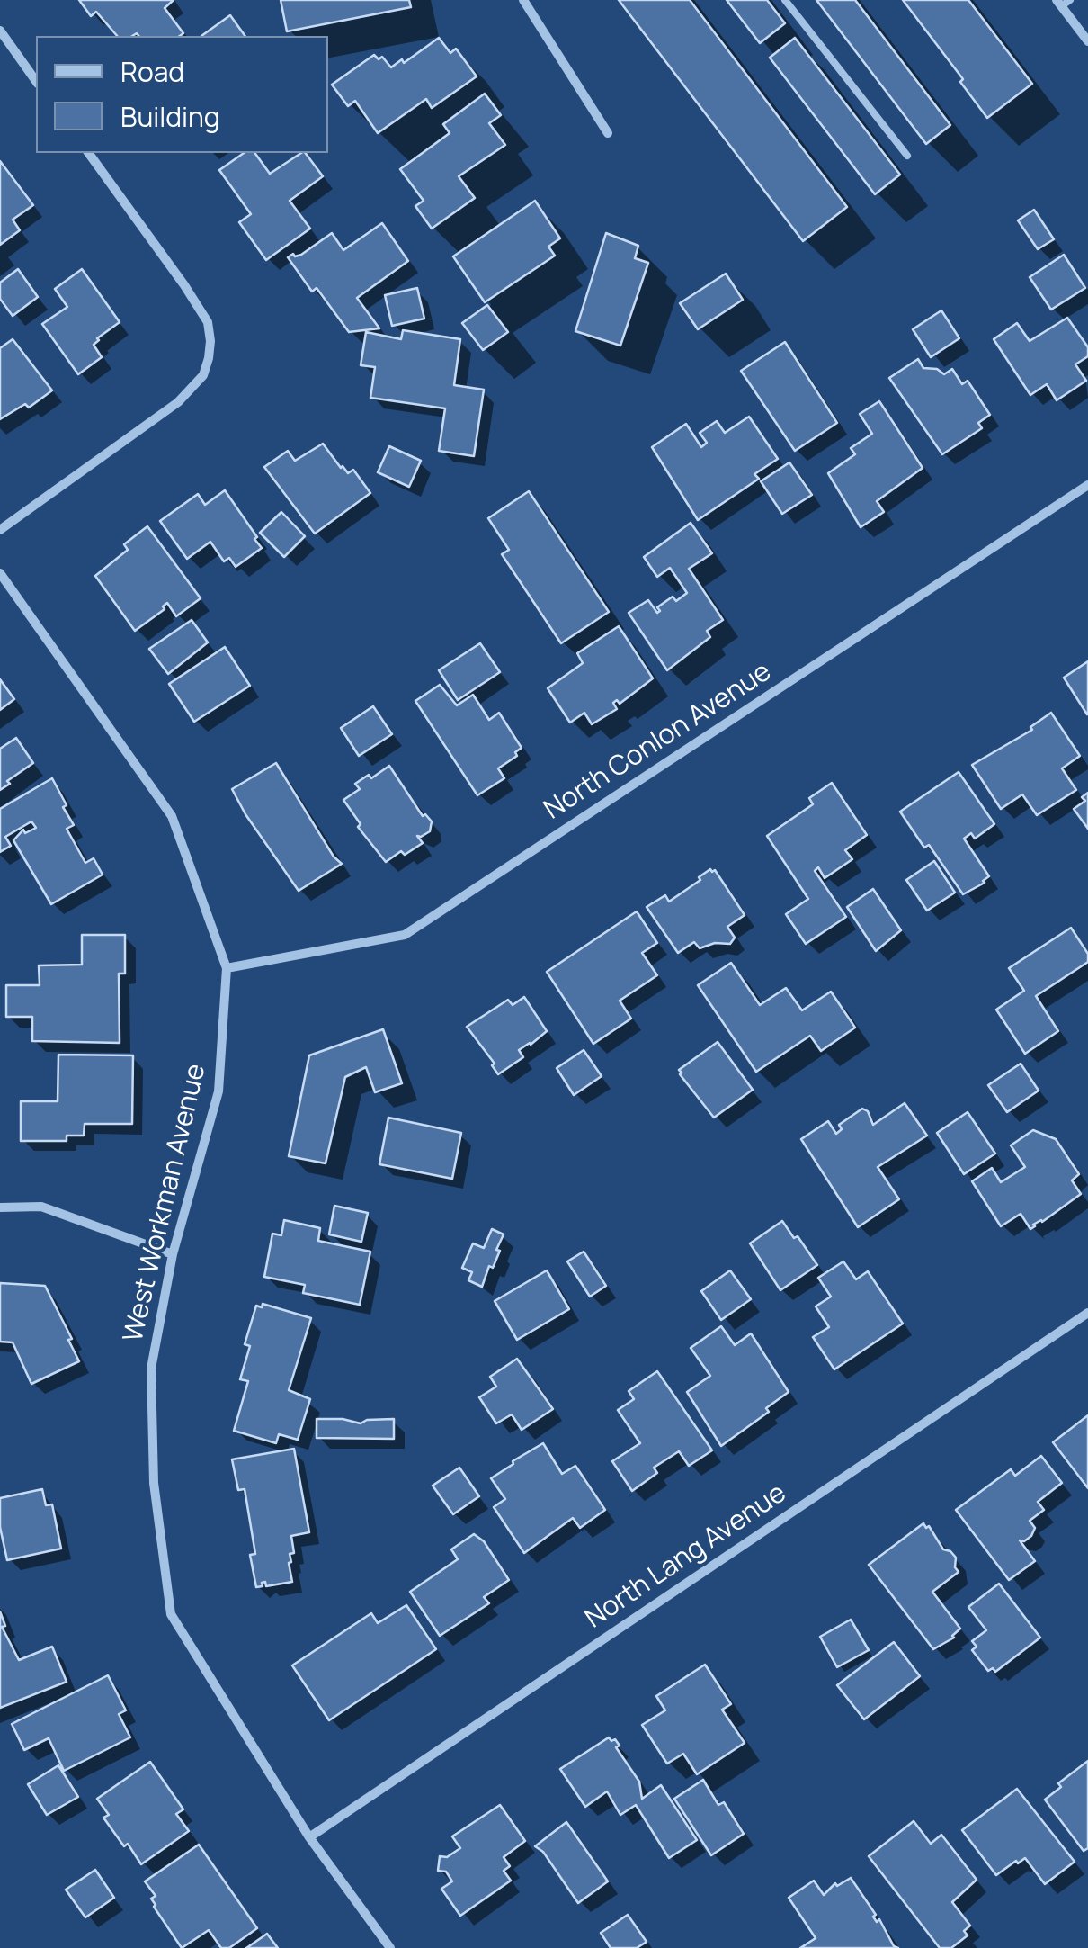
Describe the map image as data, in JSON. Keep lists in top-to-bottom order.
{
  "streets": {
    "street": ["North Conlon Avenue", "West Workman Avenue", "North Lang Avenue"]
  },
  "crossings": [
    ["North Conlon Avenue", "West Workman Avenue"],
    ["West Workman Avenue", "North Lang Avenue"]
  ],
  "legend": ["Road", "Building"]
}
